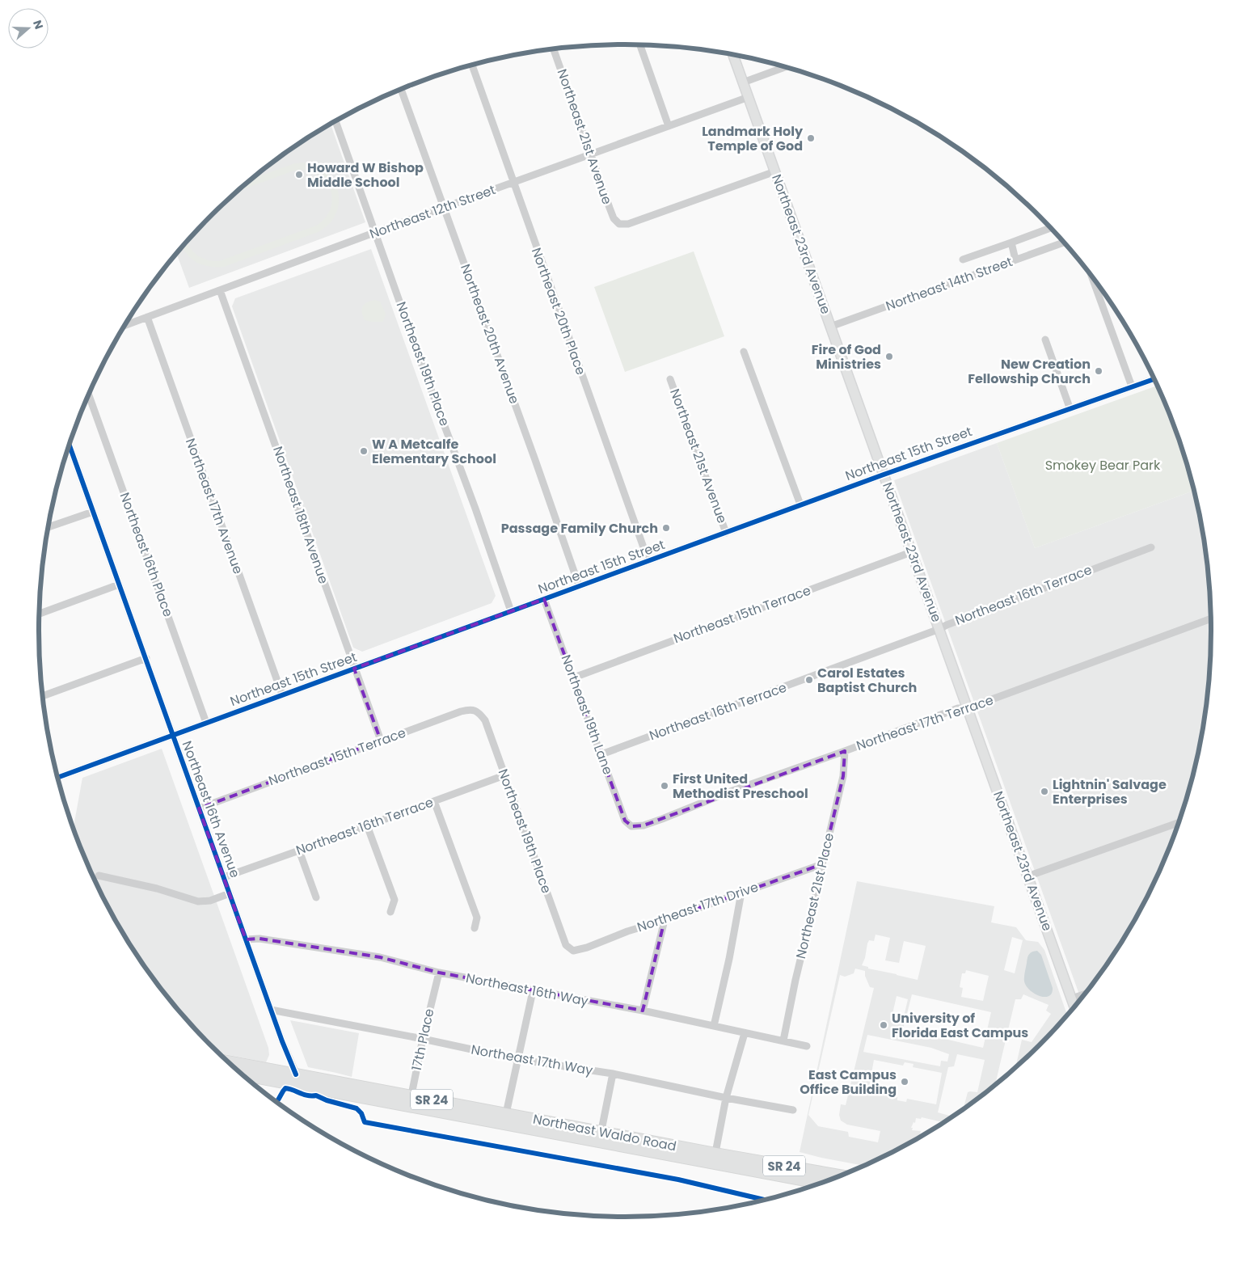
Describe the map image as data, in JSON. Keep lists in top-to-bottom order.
{
  "streets": {
    "highway": ["SR 24"],
    "main road": ["Northeast 23rd Avenue"],
    "street": [
      "Northeast 21st Avenue",
      "Northeast 12th Street",
      "Northeast 14th Street",
      "Northeast 20th Place",
      "Northeast 20th Avenue",
      "Northeast 19th Place",
      "Northeast 15th Street",
      "Northeast 17th Avenue",
      "Northeast 18th Avenue",
      "Northeast 16th Place",
      "Northeast 16th Terrace",
      "Northeast 15th Terrace",
      "Northeast 19th Lane",
      "Northeast 17th Terrace",
      "Northeast 16th Avenue",
      "Northeast 21st Place",
      "Northeast 17th Drive",
      "Northeast 16th Way",
      "17th Place",
      "Northeast 17th Way"
    ]
  },
  "crossings": [
    ["Northeast 21st Avenue", "Northeast 12th Street"],
    ["Northeast 21st Avenue", "Northeast 23rd Avenue"],
    ["Northeast 21st Avenue", "Northeast 15th Street"],
    ["Northeast 12th Street", "Northeast 23rd Avenue"],
    ["Northeast 12th Street", "Northeast 20th Place"],
    ["Northeast 12th Street", "Northeast 20th Avenue"],
    ["Northeast 12th Street", "Northeast 19th Place"],
    ["Northeast 12th Street", "Northeast 17th Avenue"],
    ["Northeast 12th Street", "Northeast 18th Avenue"],
    ["Northeast 23rd Avenue", "Northeast 14th Street"],
    ["Northeast 23rd Avenue", "Northeast 15th Street"],
    ["Northeast 23rd Avenue", "Northeast 16th Terrace"],
    ["Northeast 23rd Avenue", "Northeast 15th Terrace"],
    ["Northeast 23rd Avenue", "Northeast 17th Terrace"],
    ["Northeast 20th Place", "Northeast 15th Street"],
    ["Northeast 20th Avenue", "Northeast 15th Street"],
    ["Northeast 19th Place", "Northeast 15th Street"],
    ["Northeast 19th Place", "Northeast 16th Terrace"],
    ["Northeast 19th Place", "Northeast 15th Terrace"],
    ["Northeast 19th Place", "Northeast 17th Drive"],
    ["Northeast 15th Street", "Northeast 17th Avenue"],
    ["Northeast 15th Street", "Northeast 18th Avenue"],
    ["Northeast 15th Street", "Northeast 16th Place"],
    ["Northeast 15th Street", "Northeast 19th Lane"],
    ["Northeast 15th Street", "Northeast 16th Avenue"],
    ["Northeast 18th Avenue", "Northeast 15th Terrace"],
    ["Northeast 16th Terrace", "Northeast 19th Lane"],
    ["Northeast 16th Terrace", "Northeast 16th Avenue"],
    ["Northeast 15th Terrace", "Northeast 19th Lane"],
    ["Northeast 15th Terrace", "Northeast 16th Avenue"],
    ["Northeast 19th Lane", "Northeast 17th Terrace"],
    ["Northeast 17th Terrace", "Northeast 21st Place"],
    ["Northeast 16th Avenue", "Northeast 16th Way"],
    ["Northeast 16th Avenue", "Northeast 17th Way"],
    ["Northeast 16th Avenue", "SR 24"],
    ["Northeast 21st Place", "Northeast 17th Drive"],
    ["Northeast 21st Place", "Northeast 16th Way"],
    ["Northeast 16th Way", "17th Place"],
    ["17th Place", "Northeast 17th Way"],
    ["17th Place", "SR 24"]
  ],
  "parks": ["Smokey Bear Park"],
  "places": [
    "Landmark Holy Temple of God",
    "Howard W Bishop Middle School",
    "Fire of God Ministries",
    "New Creation Fellowship Church",
    "W A Metcalfe Elementary School",
    "Passage Family Church",
    "Carol Estates Baptist Church",
    "First United Methodist Preschool",
    "Lightnin' Salvage Enterprises",
    "University of Florida East Campus",
    "East Campus Office Building"
  ],
  "north": "right"
}
